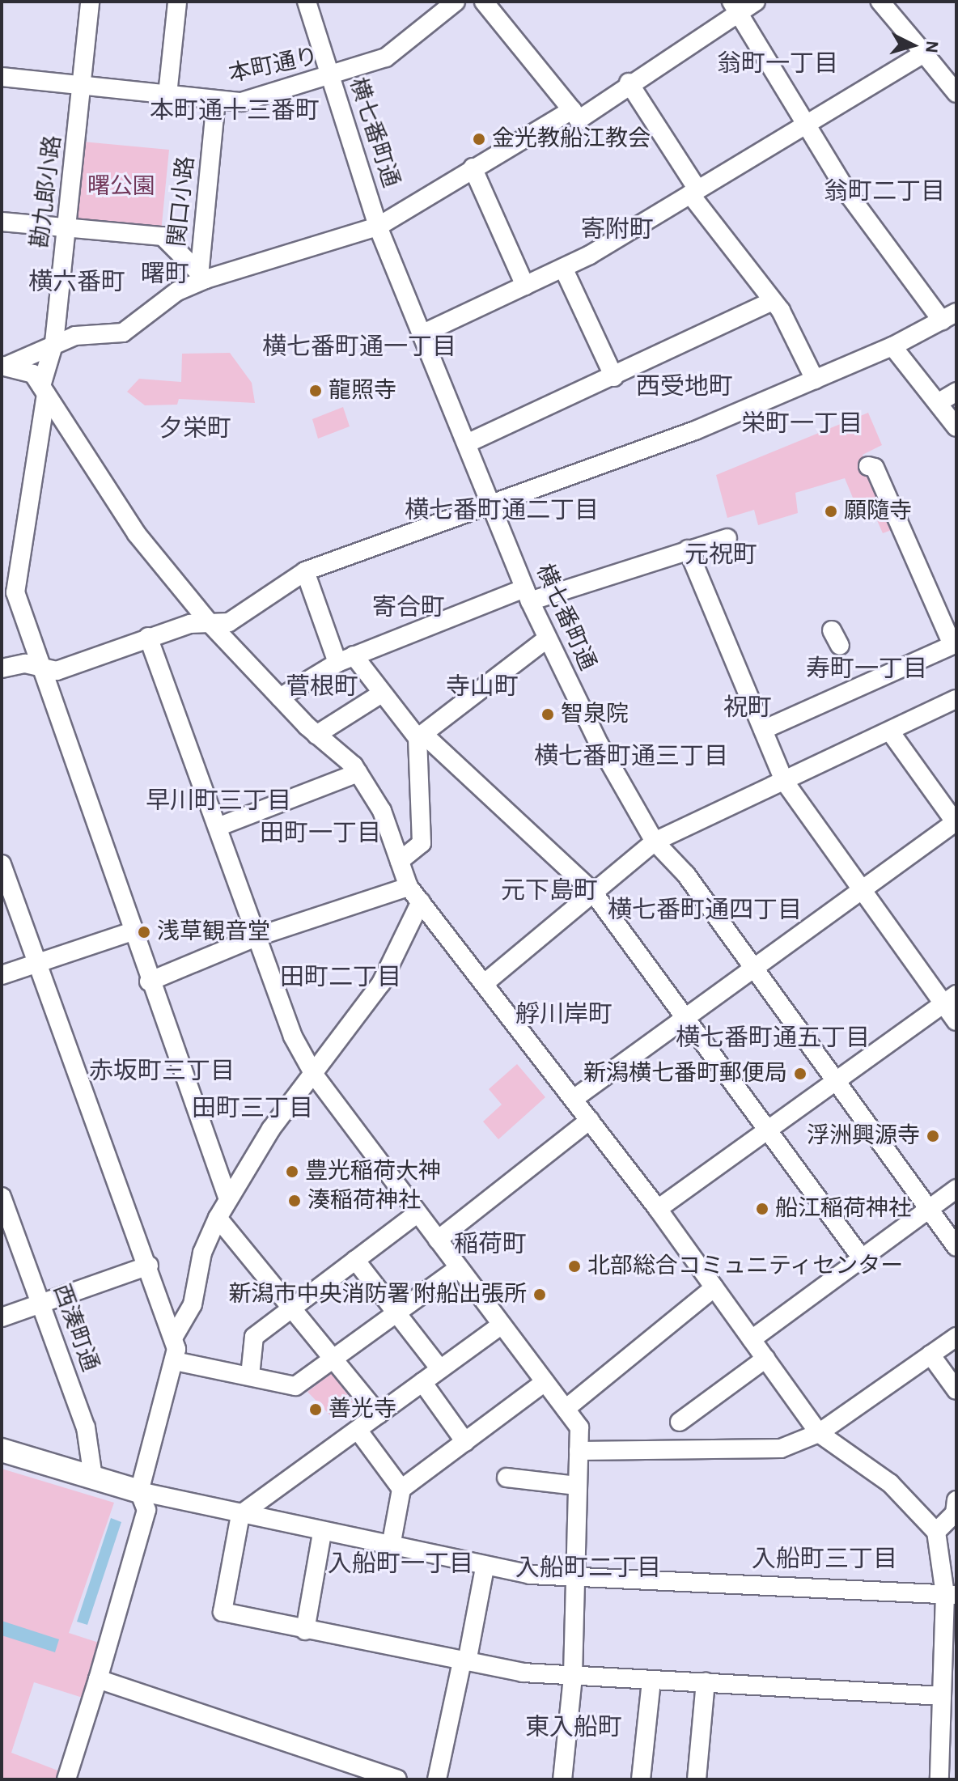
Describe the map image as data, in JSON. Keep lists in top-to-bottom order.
{
  "streets": {
    "street": [
      "本町通り",
      "横七番町通",
      "勘九郎小路",
      "関口小路",
      "西湊町通"
    ]
  },
  "crossings": [
    ["本町通り", "横七番町通"],
    ["本町通り", "勘九郎小路"],
    ["本町通り", "関口小路"]
  ],
  "districts": [
    "翁町一丁目",
    "本町通十三番町",
    "翁町二丁目",
    "寄附町",
    "曙町",
    "横六番町",
    "横七番町通一丁目",
    "西受地町",
    "栄町一丁目",
    "夕栄町",
    "横七番町通二丁目",
    "元祝町",
    "寄合町",
    "寿町一丁目",
    "菅根町",
    "寺山町",
    "祝町",
    "横七番町通三丁目",
    "早川町三丁目",
    "田町一丁目",
    "元下島町",
    "横七番町通四丁目",
    "田町二丁目",
    "艀川岸町",
    "横七番町通五丁目",
    "赤坂町三丁目",
    "田町三丁目",
    "稲荷町",
    "入船町三丁目",
    "入船町一丁目",
    "入船町二丁目",
    "東入船町"
  ],
  "parks": ["曙公園"],
  "places": [
    "金光教船江教会",
    "龍照寺",
    "願隨寺",
    "智泉院",
    "浅草観音堂",
    "新潟横七番町郵便局",
    "浮洲興源寺",
    "豊光稲荷大神",
    "湊稲荷神社",
    "船江稲荷神社",
    "北部総合コミュニティセンター",
    "新潟市中央消防署 附船出張所",
    "善光寺"
  ],
  "north": "right"
}
